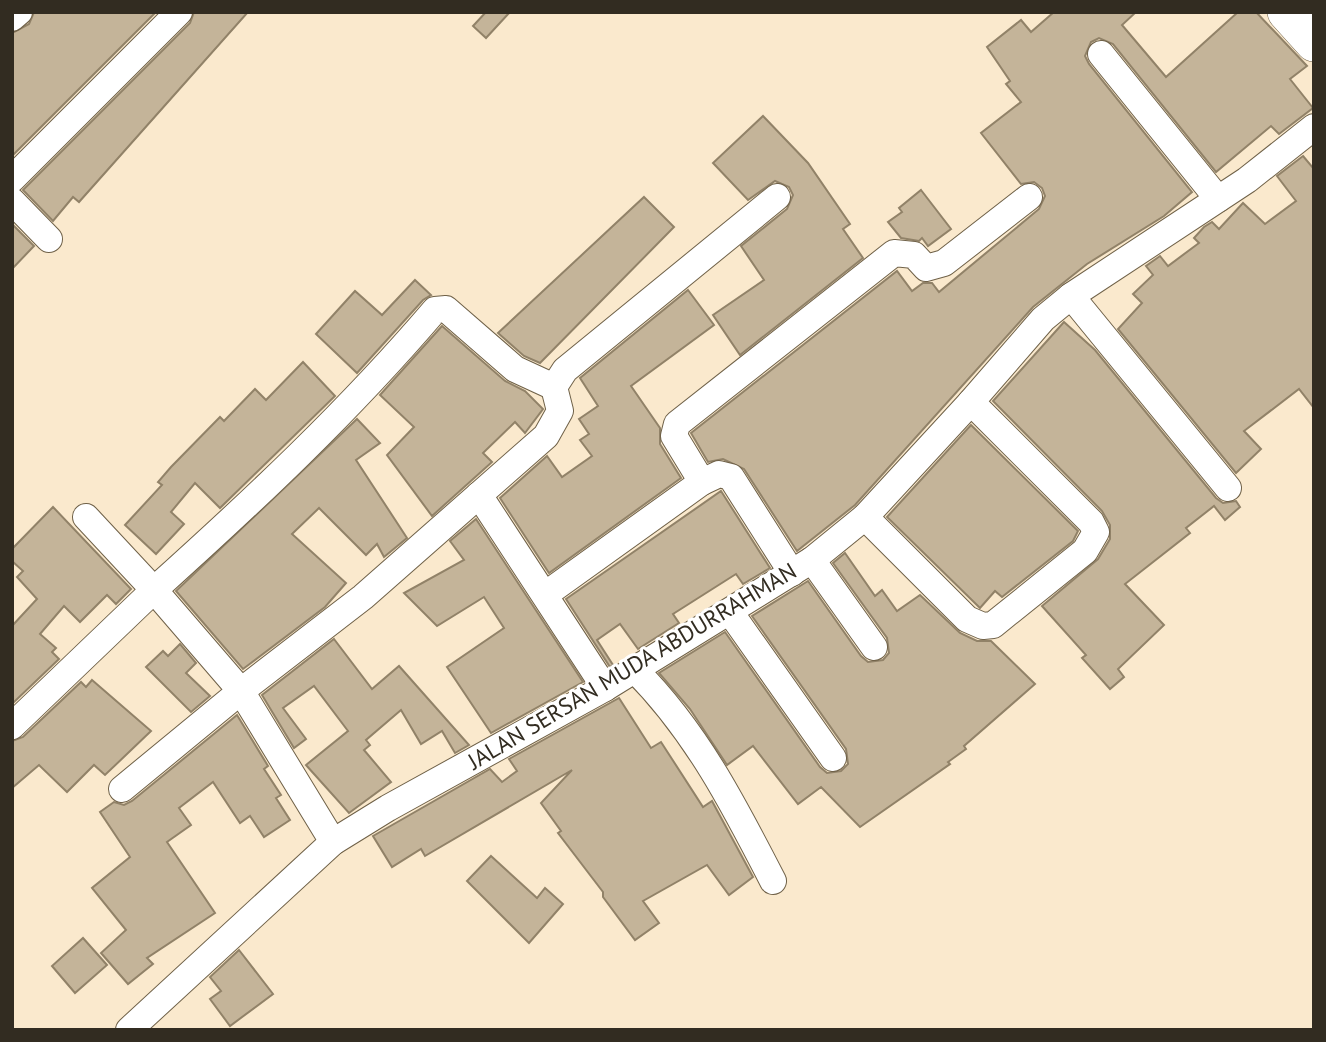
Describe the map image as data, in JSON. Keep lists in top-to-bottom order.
{
  "streets": {
    "street": ["JALAN SERSAN MUDA ABDURRAHMAN"]
  }
}
